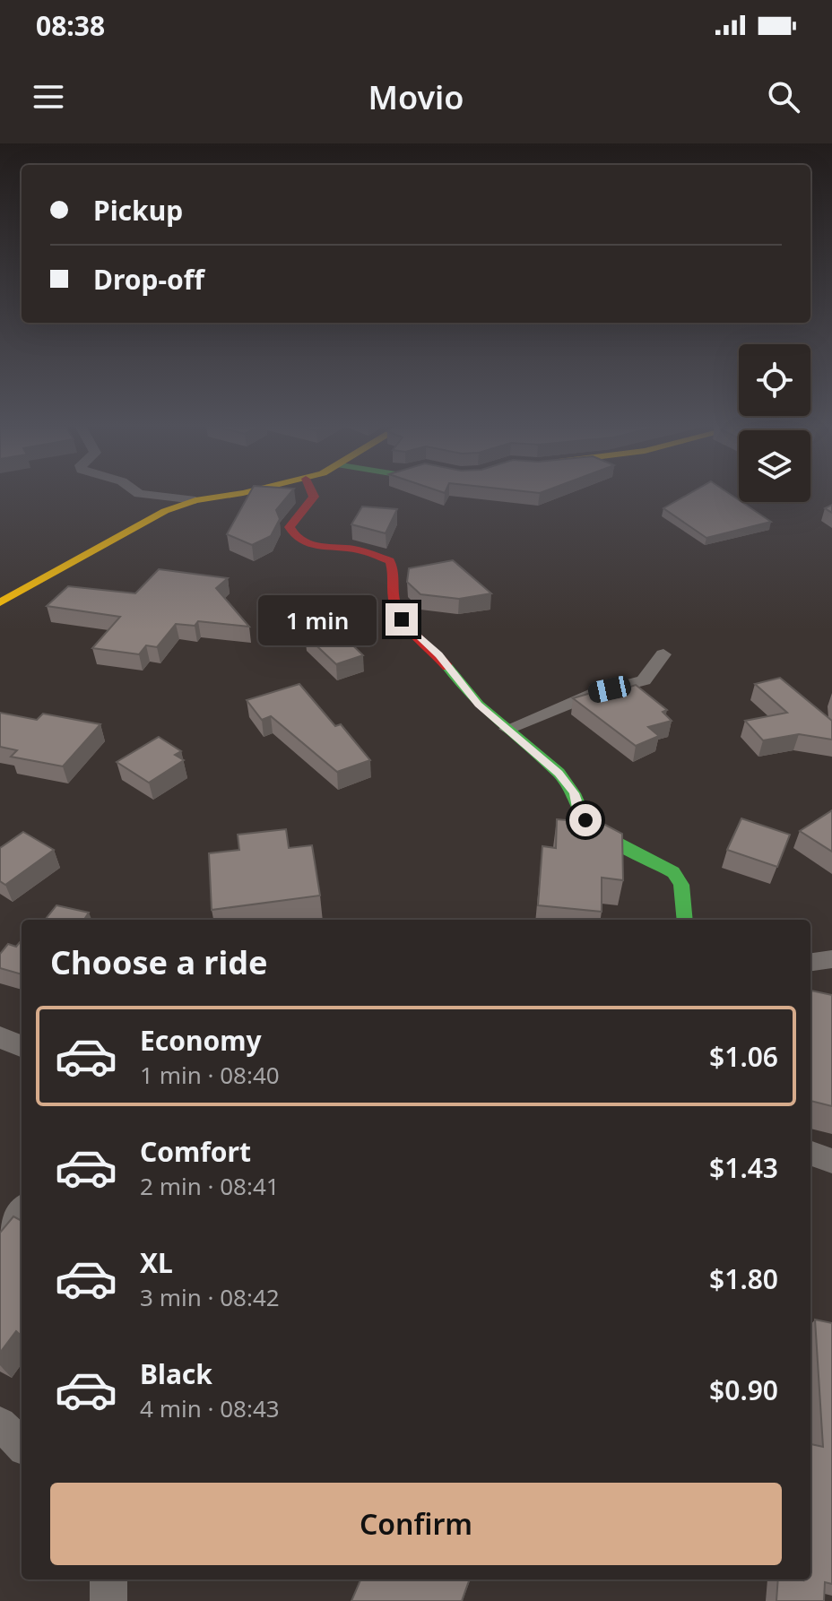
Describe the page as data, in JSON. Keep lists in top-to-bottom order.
{
  "page": {
    "status": "08:38",
    "header": "Movio",
    "banner": ["Pickup", "Drop-off"],
    "bubble": "1 min",
    "heading": "Choose a ride",
    "list": [
      {
        "name": "Economy",
        "note": "1 min · 08:40",
        "value": "$1.06"
      },
      {
        "name": "Comfort",
        "note": "2 min · 08:41",
        "value": "$1.43"
      },
      {
        "name": "XL",
        "note": "3 min · 08:42",
        "value": "$1.80"
      },
      {
        "name": "Black",
        "note": "4 min · 08:43",
        "value": "$0.90"
      }
    ],
    "buttons": "Confirm"
  }
}
